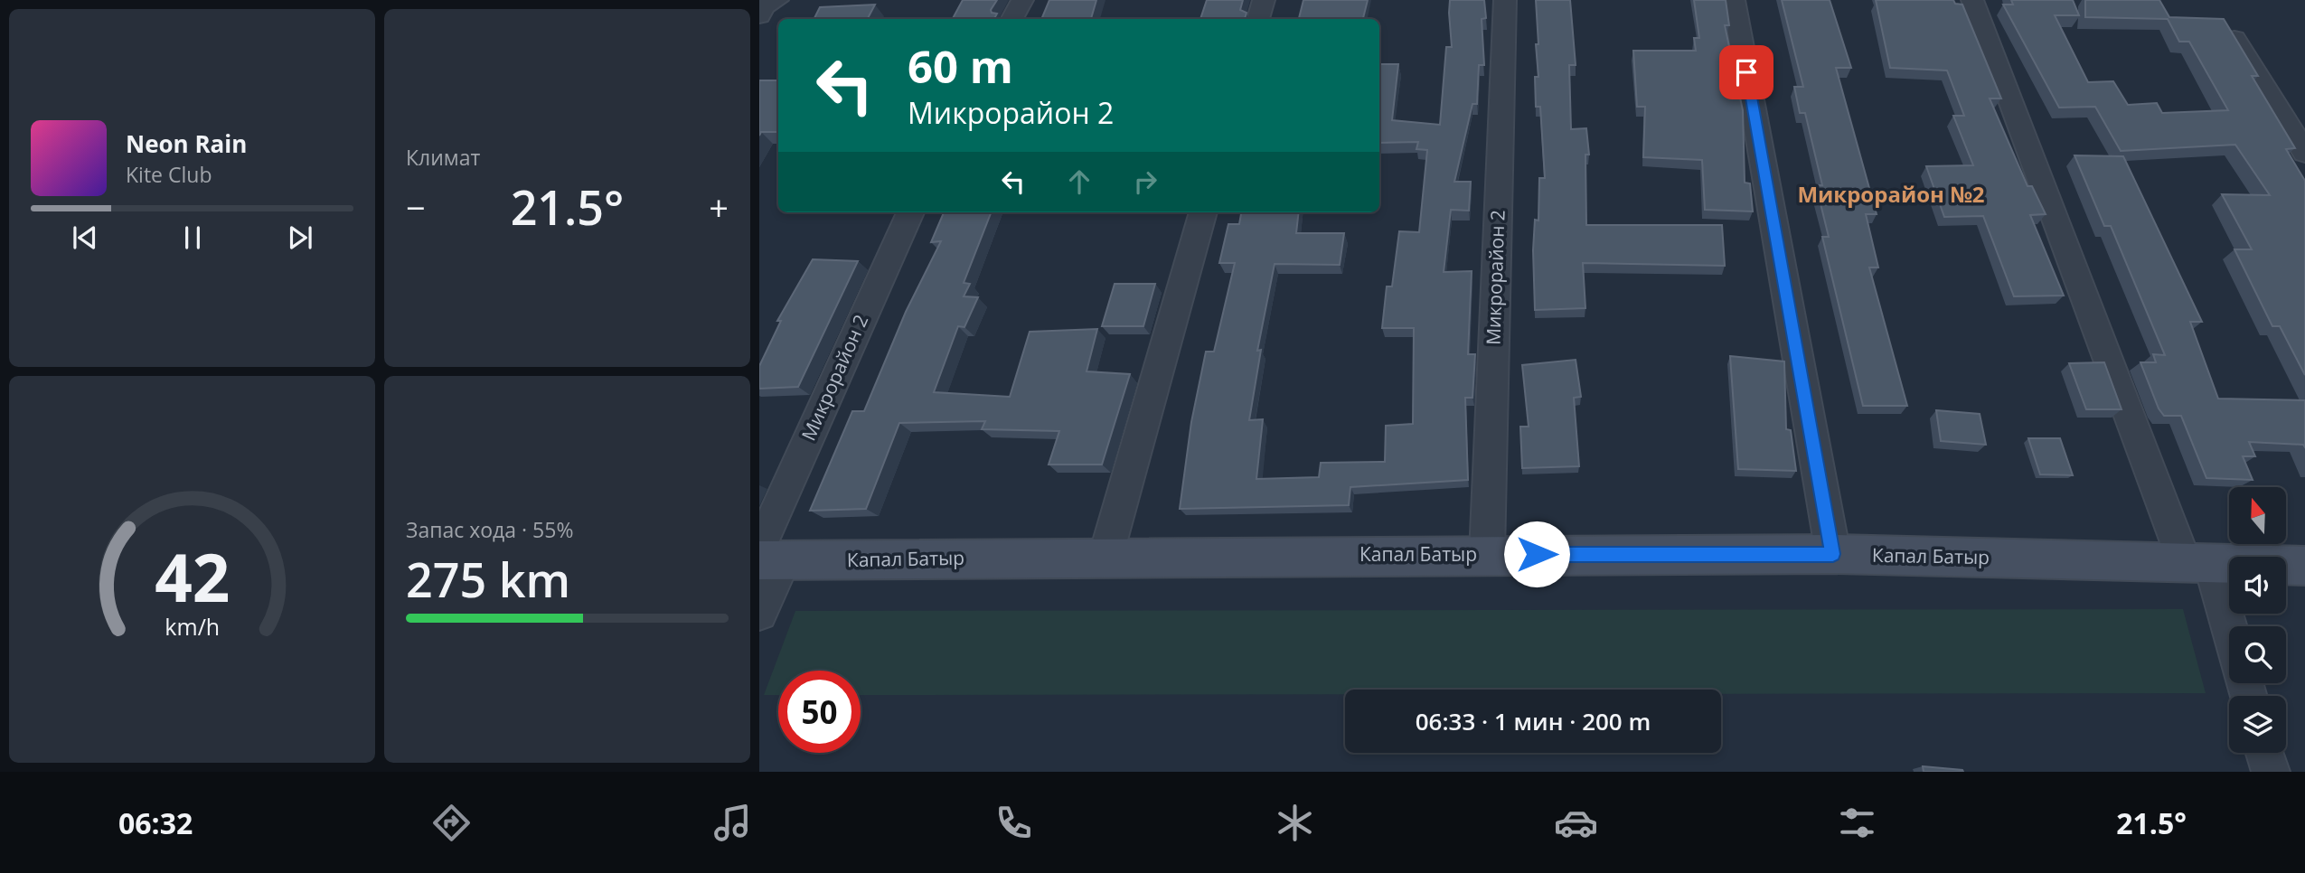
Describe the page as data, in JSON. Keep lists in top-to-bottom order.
{
  "streets": {
    "main road": ["Капал Батыр"],
    "street": ["Микрорайон 2"]
  },
  "crossings": [
    ["Микрорайон 2", "Капал Батыр"]
  ],
  "districts": ["Микрорайон №2"],
  "north": "top",
  "page": {
    "tile": [
      "Климат",
      ["Запас хода · 55%", "275 km"]
    ],
    "turn": ["60 m", "Микрорайон 2"],
    "song": ["Neon Rain", "Kite Club"],
    "heat": ["−", "21.5°", "+"],
    "limit": "50",
    "trip": "06:33 · 1 мин · 200 m",
    "tabs": ["06:32", "21.5°"],
    "gauge": ["42", "km/h"]
  }
}
